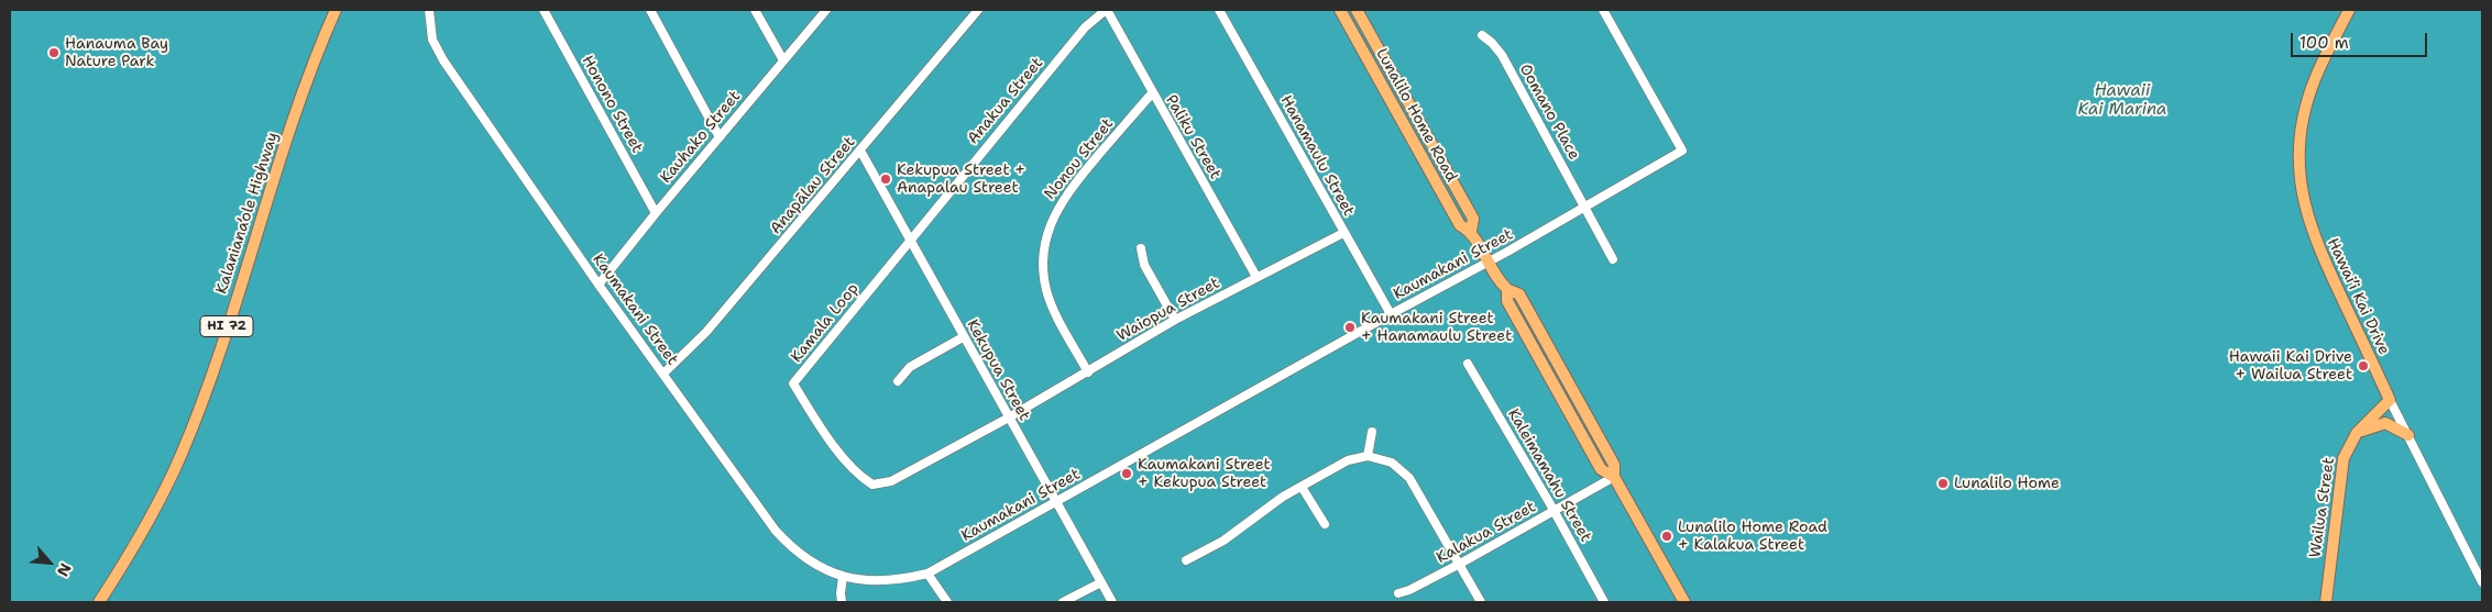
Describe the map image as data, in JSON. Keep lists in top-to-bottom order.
{
  "streets": {
    "main road": [
      "Lunalilo Home Road",
      "Kalaniana’ole Highway",
      "Hawai’i Kai Drive",
      "HI 72",
      "Wailua Street"
    ],
    "street": [
      "Anakua Street",
      "Honono Street",
      "Oomano Place",
      "Kauhako Street",
      "Paliku Street",
      "Hanamaulu Street",
      "Nonou Street",
      "Anapālau Street",
      "Kaumakani Street",
      "Waiopua Street",
      "Kamala Loop",
      "Kekupua Street",
      "Kaleimamahu Street",
      "Kalakua Street"
    ]
  },
  "crossings": [
    ["Anakua Street", "Paliku Street"],
    ["Anakua Street", "Kamala Loop"],
    ["Anakua Street", "Kekupua Street"],
    ["Honono Street", "Kauhako Street"],
    ["Oomano Place", "Kaumakani Street"],
    ["Lunalilo Home Road", "Kaumakani Street"],
    ["Lunalilo Home Road", "Kalakua Street"],
    ["Kauhako Street", "Kaumakani Street"],
    ["Paliku Street", "Nonou Street"],
    ["Paliku Street", "Waiopua Street"],
    ["Hanamaulu Street", "Kaumakani Street"],
    ["Hanamaulu Street", "Waiopua Street"],
    ["Nonou Street", "Waiopua Street"],
    ["Anapālau Street", "Kaumakani Street"],
    ["Anapālau Street", "Kekupua Street"],
    ["Kaumakani Street", "Kekupua Street"],
    ["Hawai’i Kai Drive", "Wailua Street"],
    ["Waiopua Street", "Kamala Loop"],
    ["Waiopua Street", "Kekupua Street"],
    ["Kamala Loop", "Kekupua Street"],
    ["Kaleimamahu Street", "Kalakua Street"]
  ],
  "water": ["Hawaii Kai Marina"],
  "places": [
    "Hanauma Bay Nature Park",
    "Kekupua Street + Anapalau Street",
    "Kaumakani Street + Hanamaulu Street",
    "Hawaii Kai Drive + Wailua Street",
    "Kaumakani Street + Kekupua Street",
    "Lunalilo Home",
    "Lunalilo Home Road + Kalakua Street"
  ],
  "scale_bar": "100 m",
  "north": "bottom right"
}
